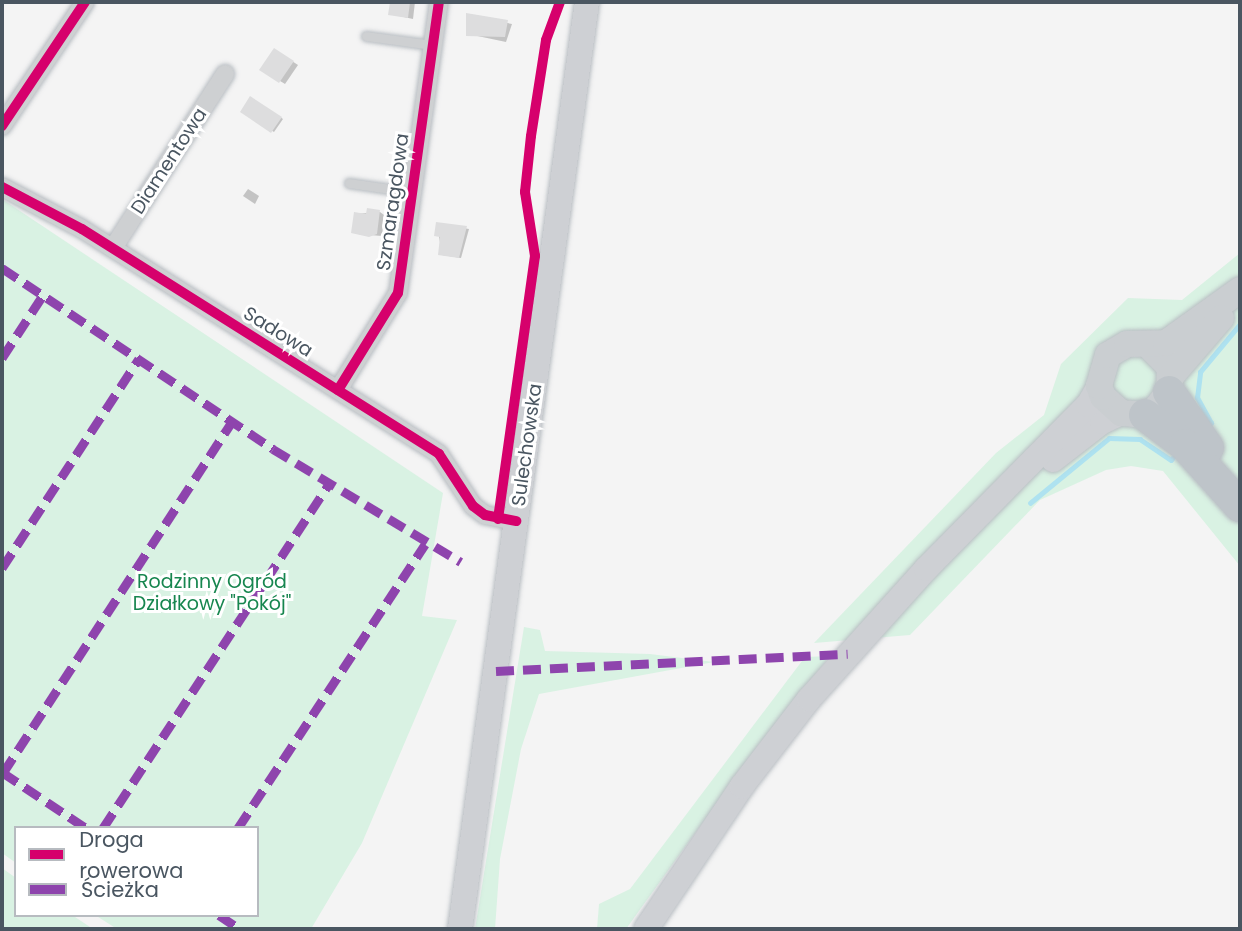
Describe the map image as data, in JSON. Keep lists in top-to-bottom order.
{
  "streets": {
    "main road": ["Sulechowska"],
    "street": ["Diamentowa", "Szmaragdowa", "Sadowa"]
  },
  "crossings": [
    ["Diamentowa", "Sadowa"],
    ["Szmaragdowa", "Sadowa"],
    ["Sadowa", "Sulechowska"]
  ],
  "parks": ["Rodzinny Ogród Działkowy \"Pokój\""],
  "legend": ["Droga rowerowa", "Ścieżka"]
}
